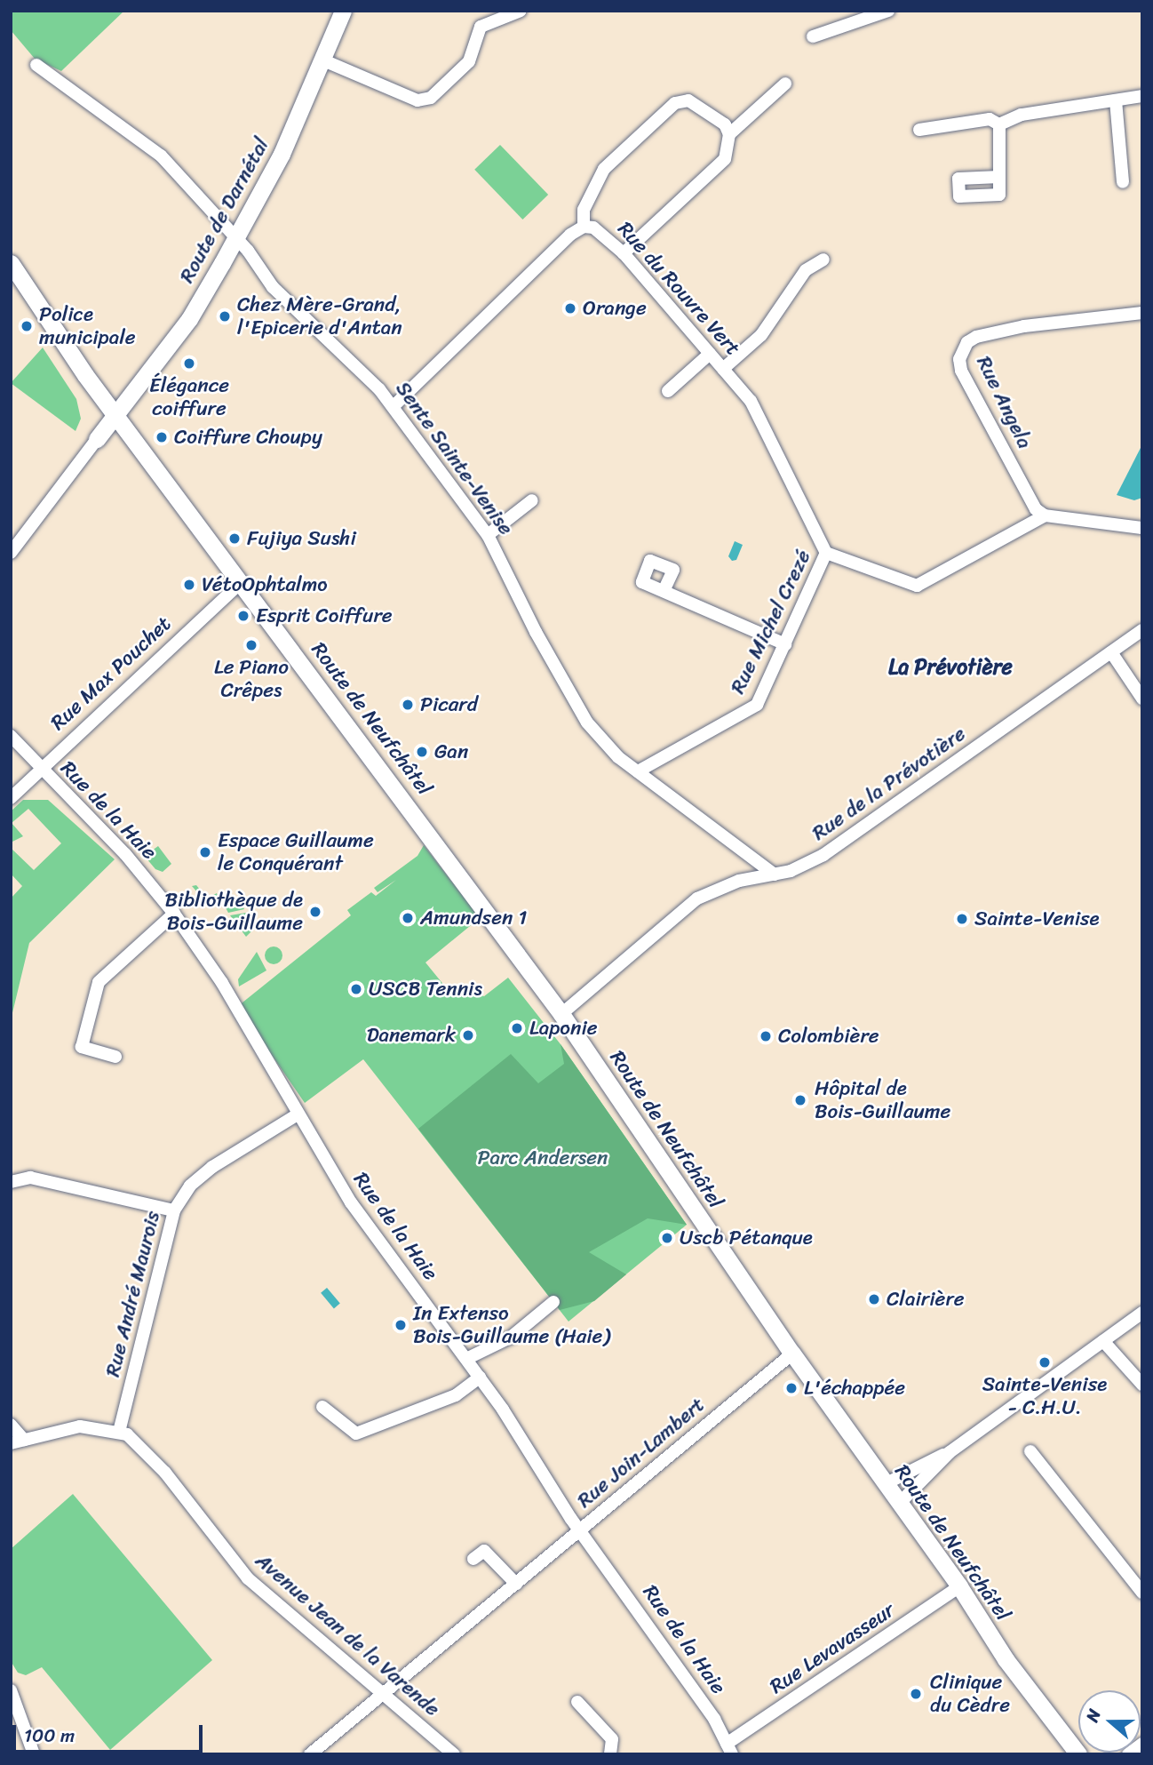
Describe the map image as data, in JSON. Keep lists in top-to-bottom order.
{
  "streets": {
    "main road": ["Route de Darnétal", "Route de Neufchâtel"],
    "street": [
      "Rue du Rouvre Vert",
      "Rue Angela",
      "Sente Sainte-Venise",
      "Rue Michel Crezé",
      "Rue Max Pouchet",
      "Rue de la Prévotière",
      "Rue de la Haie",
      "Rue André Maurois",
      "Rue Join-Lambert",
      "Avenue Jean de la Varende",
      "Rue Levavasseur"
    ]
  },
  "crossings": [
    ["Route de Darnétal", "Sente Sainte-Venise"],
    ["Route de Darnétal", "Route de Neufchâtel"],
    ["Rue du Rouvre Vert", "Sente Sainte-Venise"],
    ["Rue du Rouvre Vert", "Rue Michel Crezé"],
    ["Rue Angela", "Rue Michel Crezé"],
    ["Sente Sainte-Venise", "Rue Michel Crezé"],
    ["Sente Sainte-Venise", "Rue de la Prévotière"],
    ["Rue Max Pouchet", "Route de Neufchâtel"],
    ["Rue Max Pouchet", "Rue de la Haie"],
    ["Route de Neufchâtel", "Rue de la Prévotière"],
    ["Route de Neufchâtel", "Rue Join-Lambert"],
    ["Route de Neufchâtel", "Rue Levavasseur"],
    ["Rue de la Haie", "Rue André Maurois"],
    ["Rue de la Haie", "Rue Join-Lambert"],
    ["Rue de la Haie", "Rue Levavasseur"],
    ["Rue André Maurois", "Avenue Jean de la Varende"],
    ["Rue Join-Lambert", "Avenue Jean de la Varende"]
  ],
  "districts": ["La Prévotière"],
  "parks": ["Parc Andersen"],
  "places": [
    "Orange",
    "Chez Mère-Grand, l'Epicerie d'Antan",
    "Police municipale",
    "Élégance coiffure",
    "Coiffure Choupy",
    "Fujiya Sushi",
    "VétoOphtalmo",
    "Esprit Coiffure",
    "Le Piano Crêpes",
    "Picard",
    "Gan",
    "Espace Guillaume le Conquérant",
    "Bibliothèque de Bois-Guillaume",
    "Amundsen 1",
    "Sainte-Venise",
    "USCB Tennis",
    "Laponie",
    "Danemark",
    "Colombière",
    "Hôpital de Bois-Guillaume",
    "Uscb Pétanque",
    "Clairière",
    "In Extenso Bois-Guillaume (Haie)",
    "Sainte-Venise - C.H.U.",
    "L'échappée",
    "Clinique du Cèdre"
  ],
  "scale_bar": "100 m",
  "north": "left"
}
